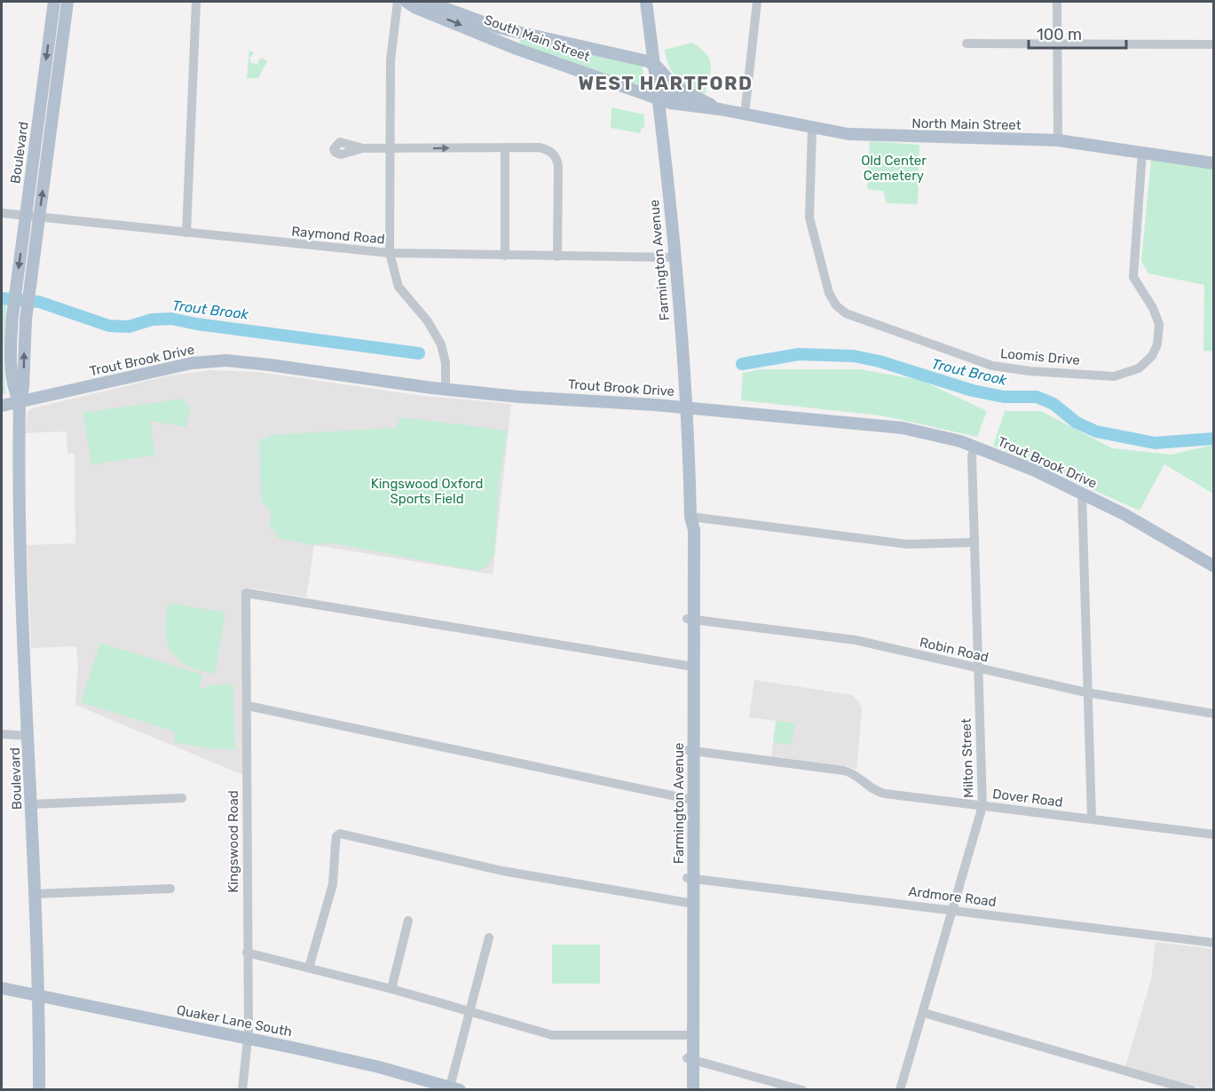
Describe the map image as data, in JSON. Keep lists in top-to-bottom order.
{
  "streets": {
    "main road": [
      "South Main Street",
      "North Main Street",
      "Boulevard",
      "Farmington Avenue",
      "Trout Brook Drive",
      "Quaker Lane South"
    ],
    "street": [
      "Raymond Road",
      "Loomis Drive",
      "Robin Road",
      "Milton Street",
      "Dover Road",
      "Kingswood Road",
      "Ardmore Road"
    ]
  },
  "crossings": [
    ["South Main Street", "North Main Street"],
    ["South Main Street", "Farmington Avenue"],
    ["North Main Street", "Farmington Avenue"],
    ["North Main Street", "Loomis Drive"],
    ["Boulevard", "Raymond Road"],
    ["Boulevard", "Trout Brook Drive"],
    ["Boulevard", "Quaker Lane South"],
    ["Raymond Road", "Farmington Avenue"],
    ["Farmington Avenue", "Trout Brook Drive"],
    ["Farmington Avenue", "Robin Road"],
    ["Farmington Avenue", "Dover Road"],
    ["Farmington Avenue", "Kingswood Road"],
    ["Farmington Avenue", "Ardmore Road"],
    ["Trout Brook Drive", "Milton Street"],
    ["Robin Road", "Milton Street"],
    ["Milton Street", "Dover Road"],
    ["Milton Street", "Ardmore Road"],
    ["Kingswood Road", "Quaker Lane South"]
  ],
  "districts": ["WEST HARTFORD"],
  "water": ["Trout Brook"],
  "parks": ["Old Center Cemetery", "Kingswood Oxford Sports Field"],
  "scale_bar": "100 m"
}
